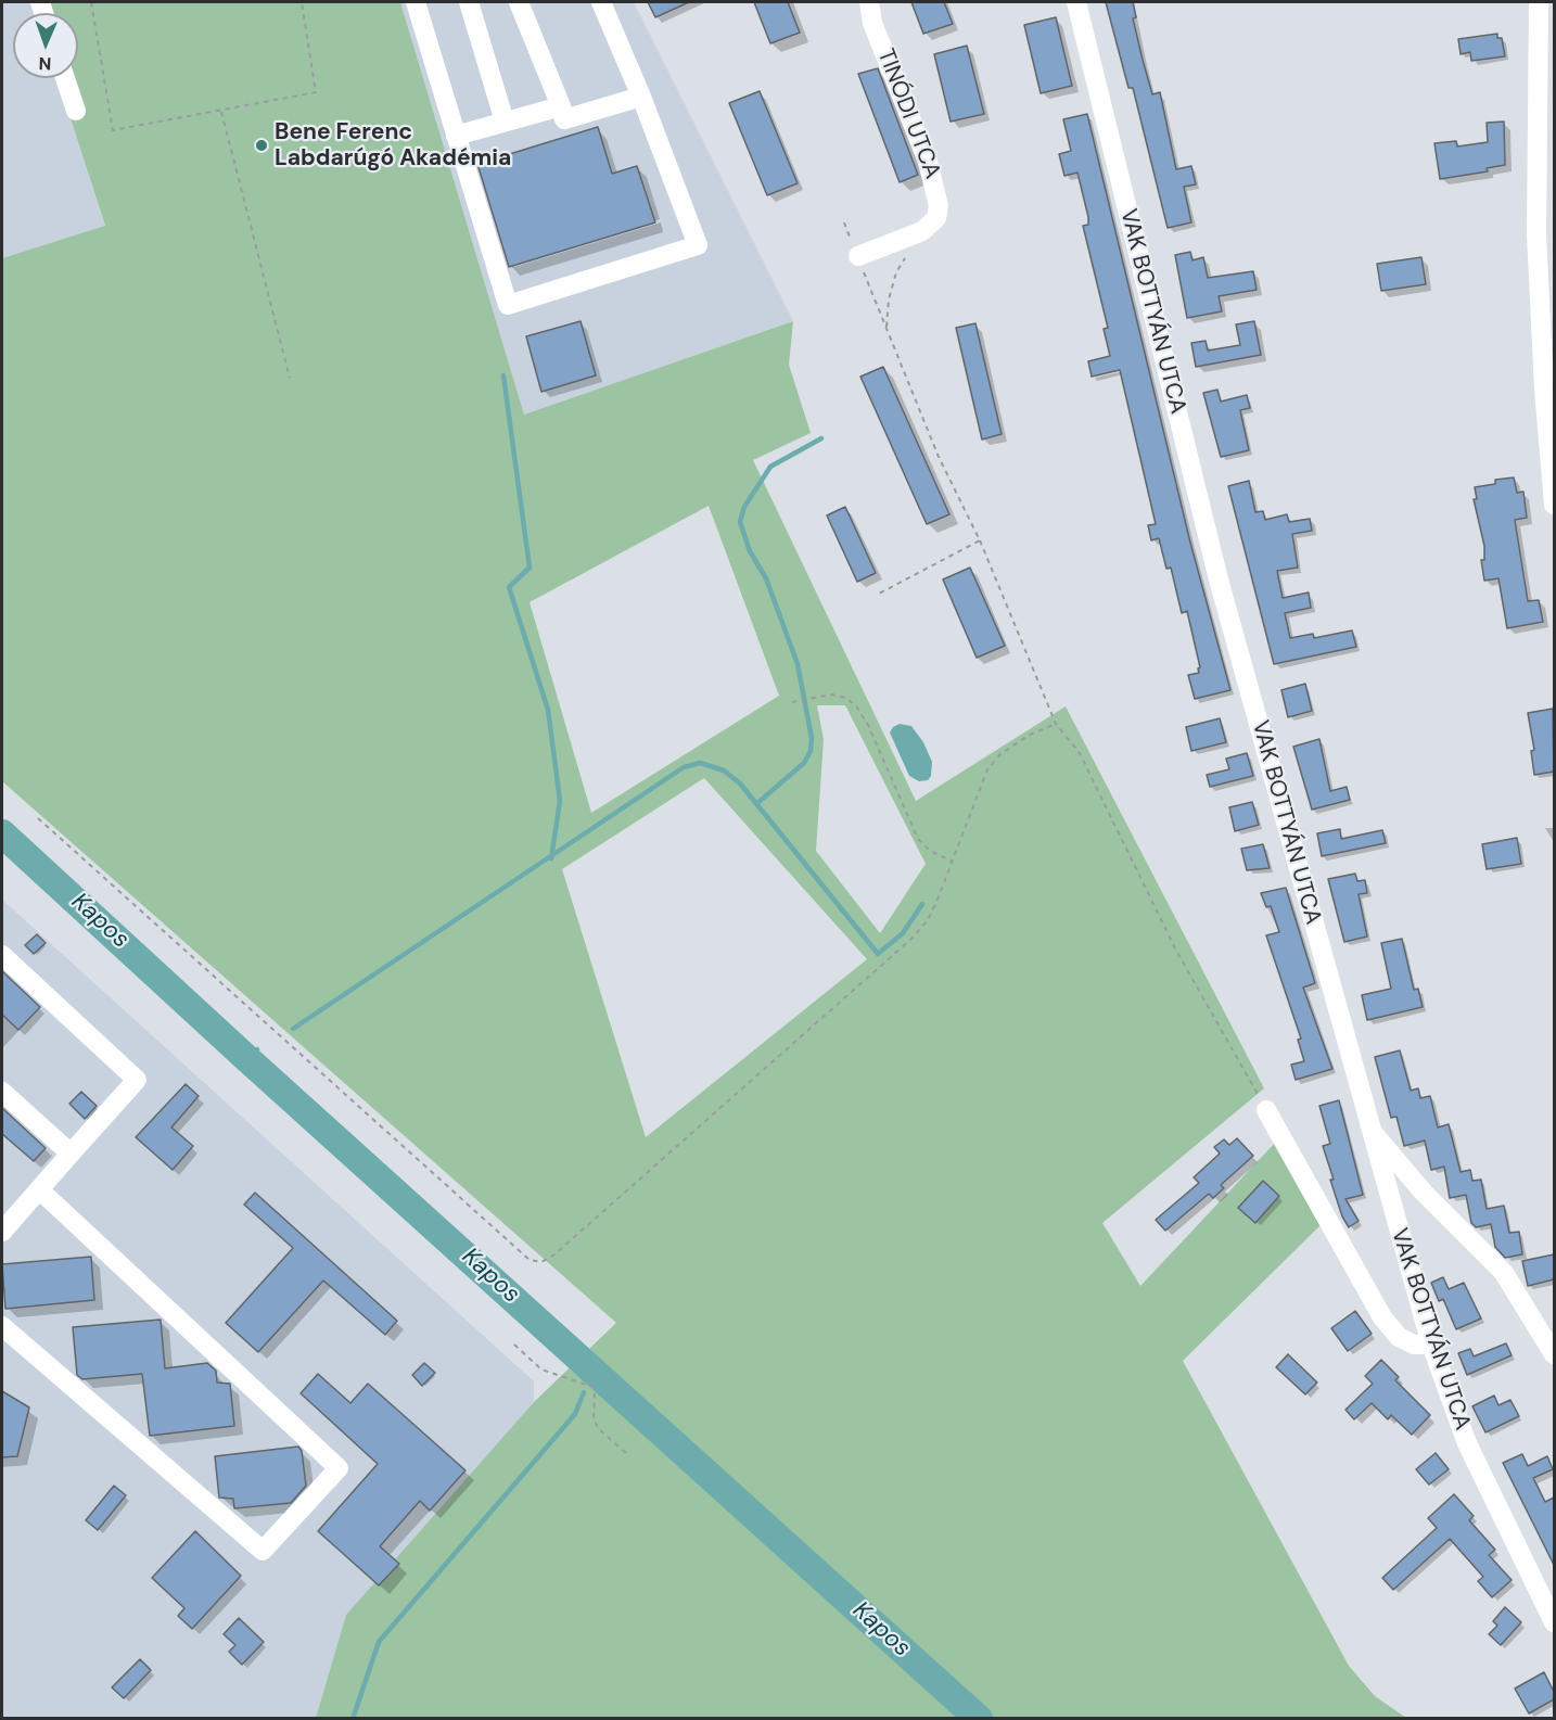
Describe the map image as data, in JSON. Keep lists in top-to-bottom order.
{
  "streets": {
    "street": ["TINÓDI UTCA", "VAK BOTTYÁN UTCA"]
  },
  "water": ["Kapos"],
  "places": ["Bene Ferenc Labdarúgó Akadémia"],
  "north": "bottom"
}
